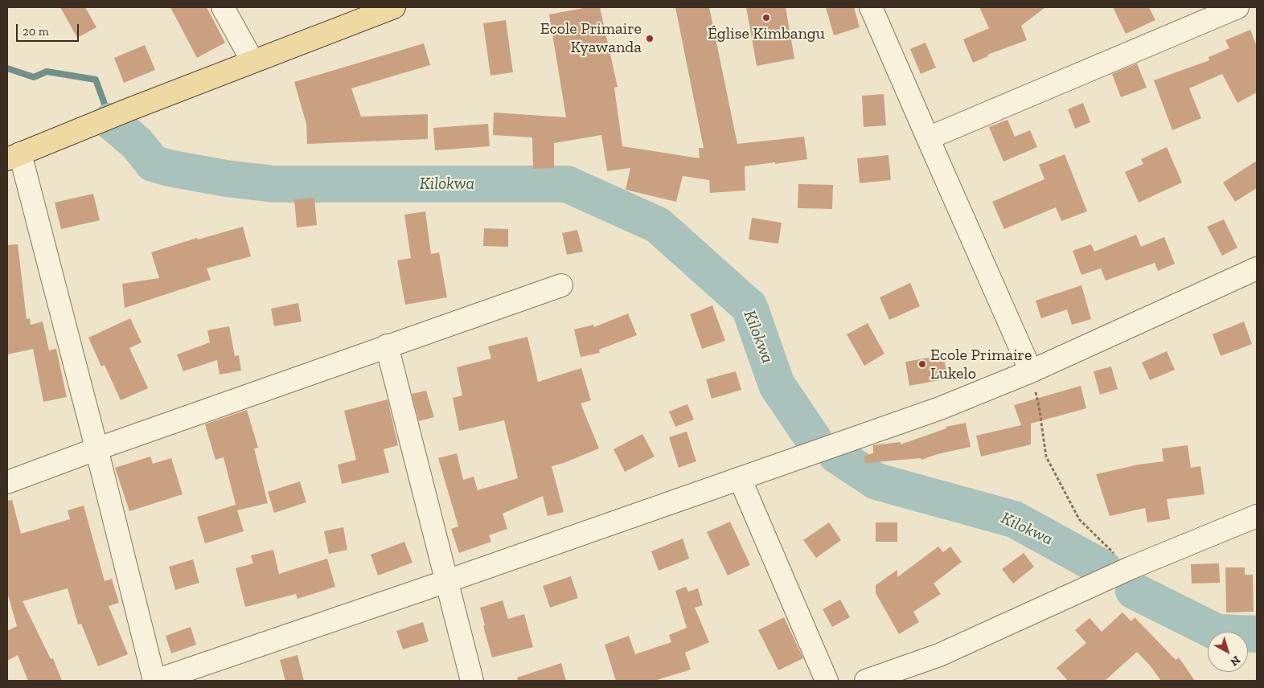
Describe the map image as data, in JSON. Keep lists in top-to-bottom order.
{
  "water": ["Kilokwa"],
  "places": ["Église Kimbangu", "Ecole Primaire Kyawanda", "Ecole Primaire Lukelo"],
  "scale_bar": "20 m",
  "north": "bottom right"
}
